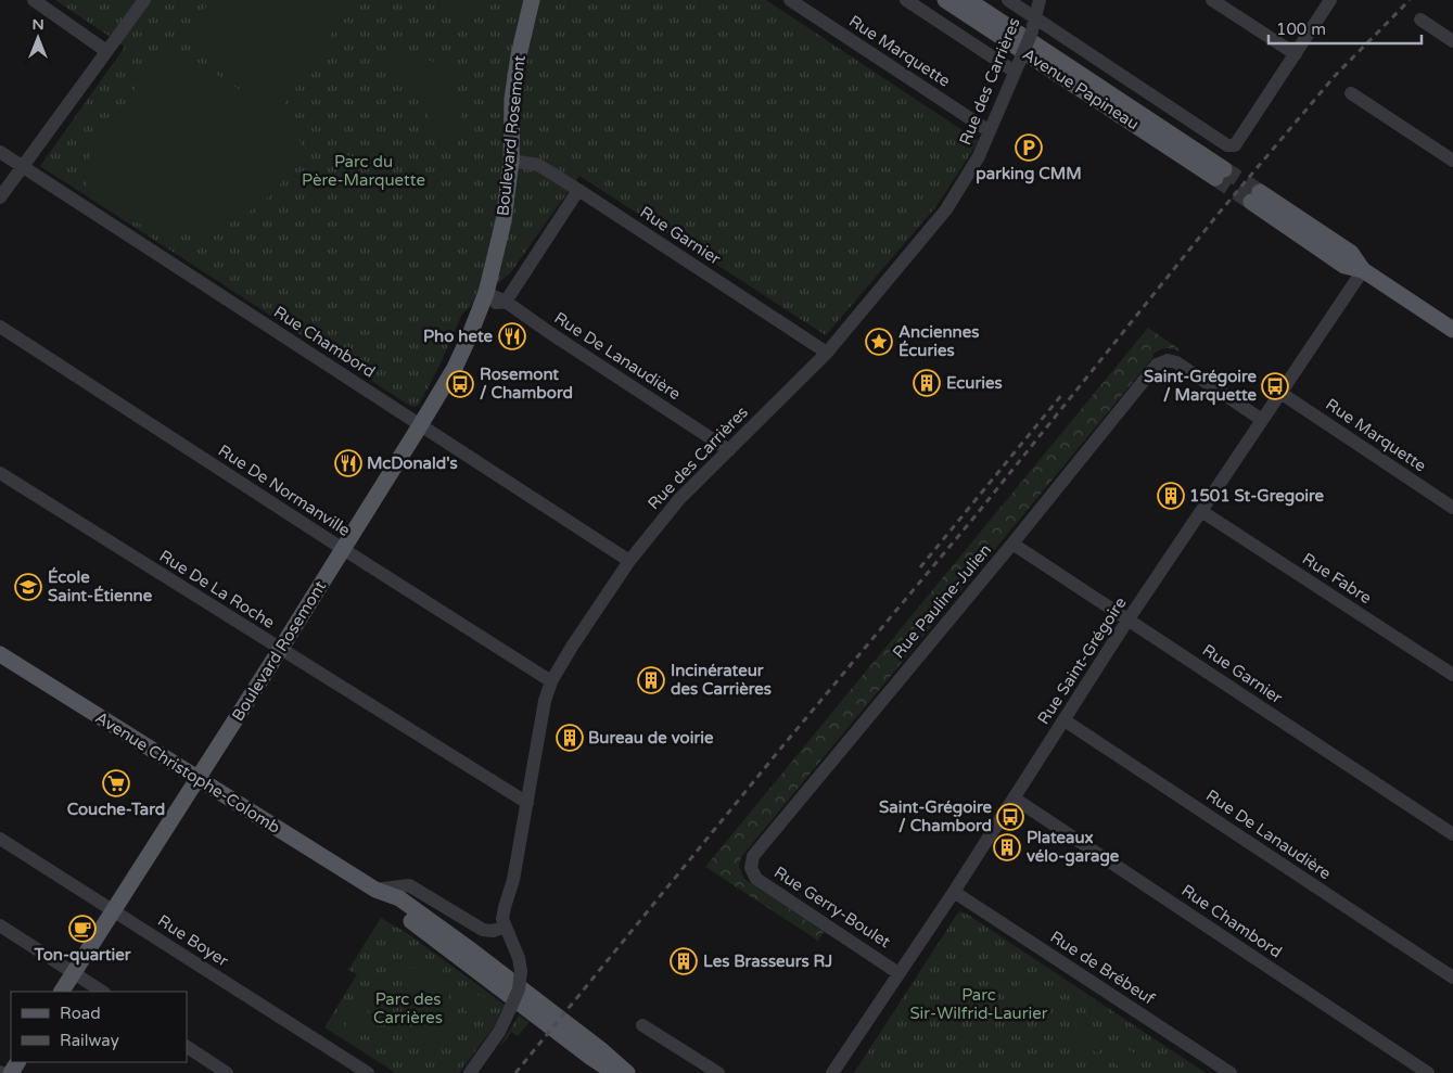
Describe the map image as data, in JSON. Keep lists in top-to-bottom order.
{
  "streets": {
    "main road": ["Avenue Papineau", "Boulevard Rosemont", "Avenue Christophe-Colomb"],
    "street": [
      "Rue Marquette",
      "Rue des Carrières",
      "Rue Garnier",
      "Rue Chambord",
      "Rue De Lanaudière",
      "Rue De Normanville",
      "Rue Fabre",
      "Rue De La Roche",
      "Rue Pauline-Julien",
      "Rue Saint-Grégoire",
      "Rue Gerry-Boulet",
      "Rue Boyer",
      "Rue de Brébeuf"
    ]
  },
  "crossings": [
    ["Rue Marquette", "Rue des Carrières"],
    ["Rue Marquette", "Rue Saint-Grégoire"],
    ["Rue des Carrières", "Avenue Papineau"],
    ["Rue des Carrières", "Rue Garnier"],
    ["Rue des Carrières", "Rue Chambord"],
    ["Rue des Carrières", "Rue De Lanaudière"],
    ["Rue des Carrières", "Rue De Normanville"],
    ["Rue des Carrières", "Rue De La Roche"],
    ["Boulevard Rosemont", "Rue Garnier"],
    ["Boulevard Rosemont", "Rue Chambord"],
    ["Boulevard Rosemont", "Rue De Normanville"],
    ["Boulevard Rosemont", "Rue De La Roche"],
    ["Boulevard Rosemont", "Avenue Christophe-Colomb"],
    ["Boulevard Rosemont", "Rue Boyer"],
    ["Rue Garnier", "Rue Pauline-Julien"],
    ["Rue Garnier", "Rue Saint-Grégoire"],
    ["Rue Chambord", "Rue Saint-Grégoire"],
    ["Rue De Lanaudière", "Rue Saint-Grégoire"],
    ["Rue Fabre", "Rue Saint-Grégoire"],
    ["Rue Pauline-Julien", "Rue Saint-Grégoire"],
    ["Rue Pauline-Julien", "Rue Gerry-Boulet"],
    ["Rue Saint-Grégoire", "Rue Gerry-Boulet"],
    ["Rue Saint-Grégoire", "Rue de Brébeuf"]
  ],
  "parks": ["Parc du Père-Marquette", "Parc Sir-Wilfrid-Laurier", "Parc des Carrières"],
  "places": {
    "parking": ["parking CMM"],
    "restaurant": ["Pho hete", "McDonald's"],
    "place": ["Anciennes Écuries"],
    "building": [
      "Ecuries",
      "1501 St-Gregoire",
      "Incinérateur des Carrières",
      "Bureau de voirie",
      "Plateaux vélo-garage",
      "Les Brasseurs RJ"
    ],
    "bus stop": ["Rosemont / Chambord", "Saint-Grégoire / Marquette", "Saint-Grégoire / Chambord"],
    "school or university": ["École Saint-Étienne"],
    "supermarket": ["Couche-Tard"],
    "cafe": ["Ton-quartier"]
  },
  "legend": ["Road", "Railway"],
  "scale_bar": "100 m",
  "north": "top"
}
